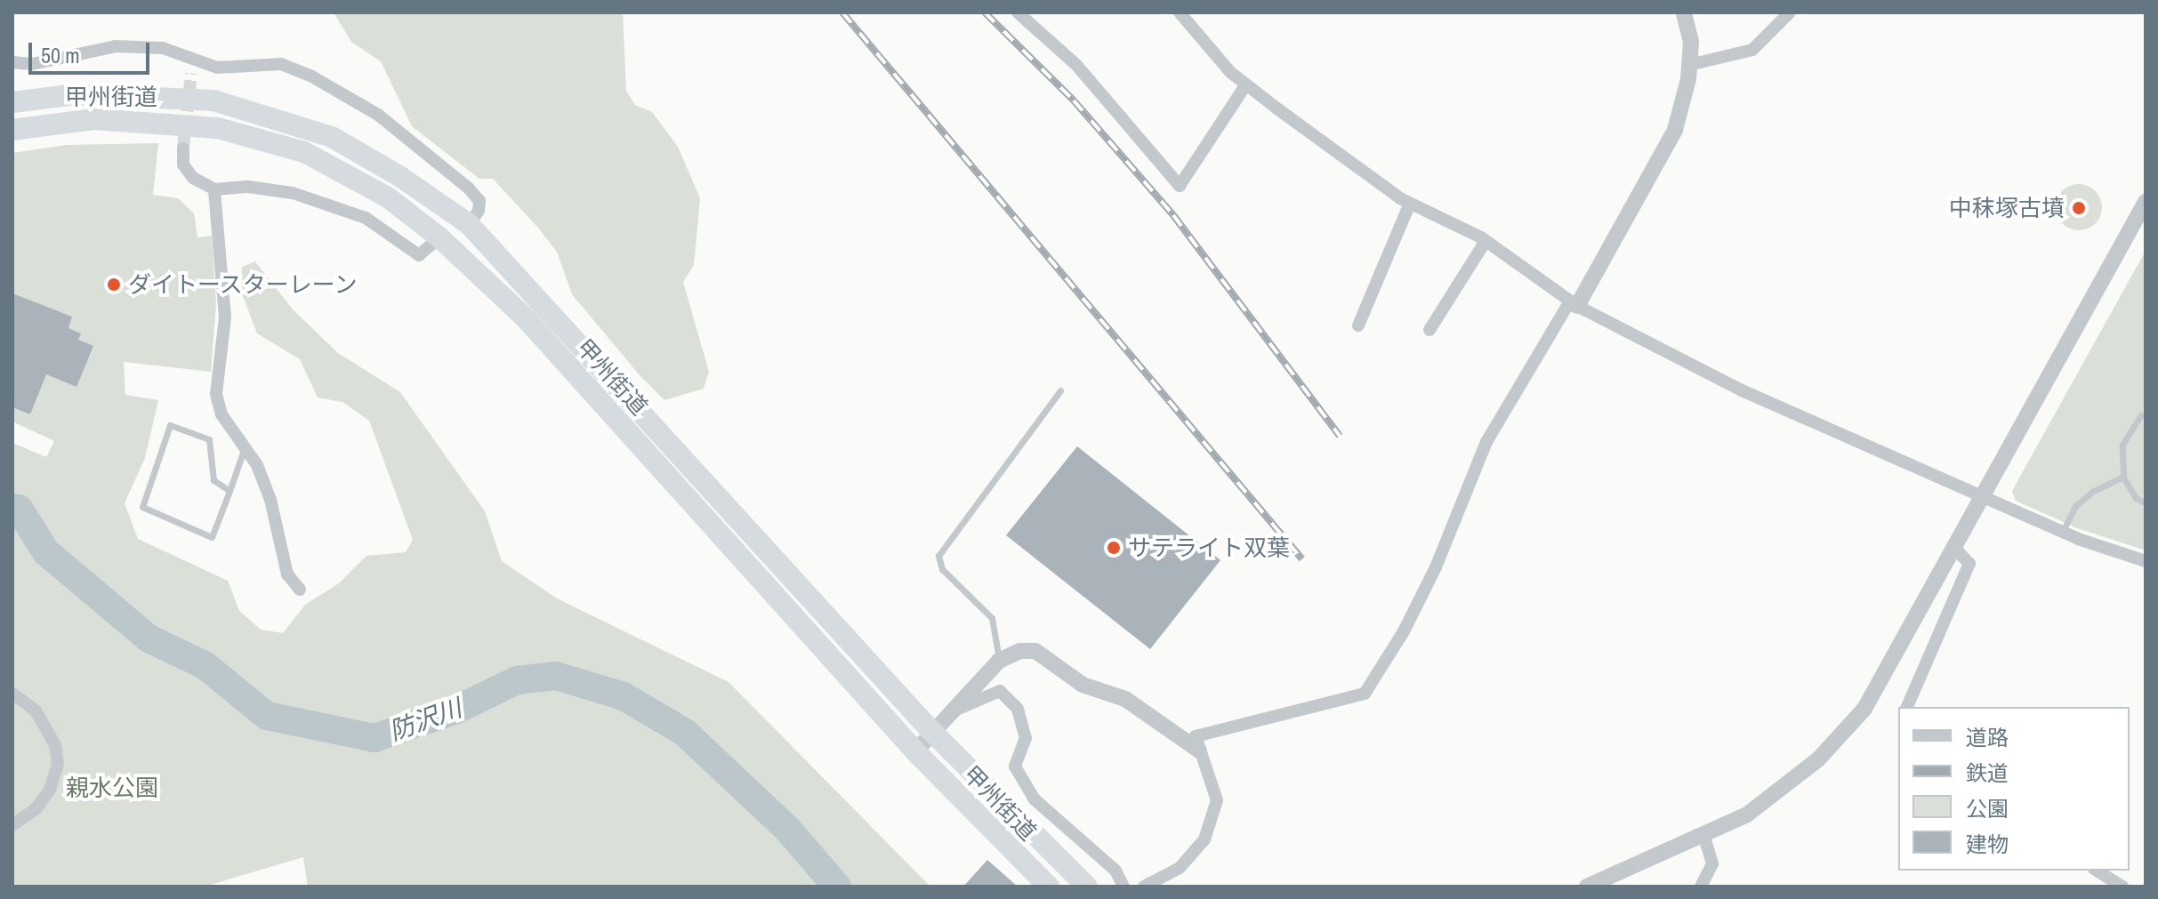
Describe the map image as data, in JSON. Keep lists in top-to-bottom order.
{
  "streets": {
    "highway": ["甲州街道"]
  },
  "water": ["防沢川"],
  "parks": ["親水公園"],
  "places": ["中秣塚古墳", "ダイトースターレーン", "サテライト双葉"],
  "legend": [
    "道路",
    "鉄道",
    "公園",
    "建物"
  ],
  "scale_bar": "50 m"
}
